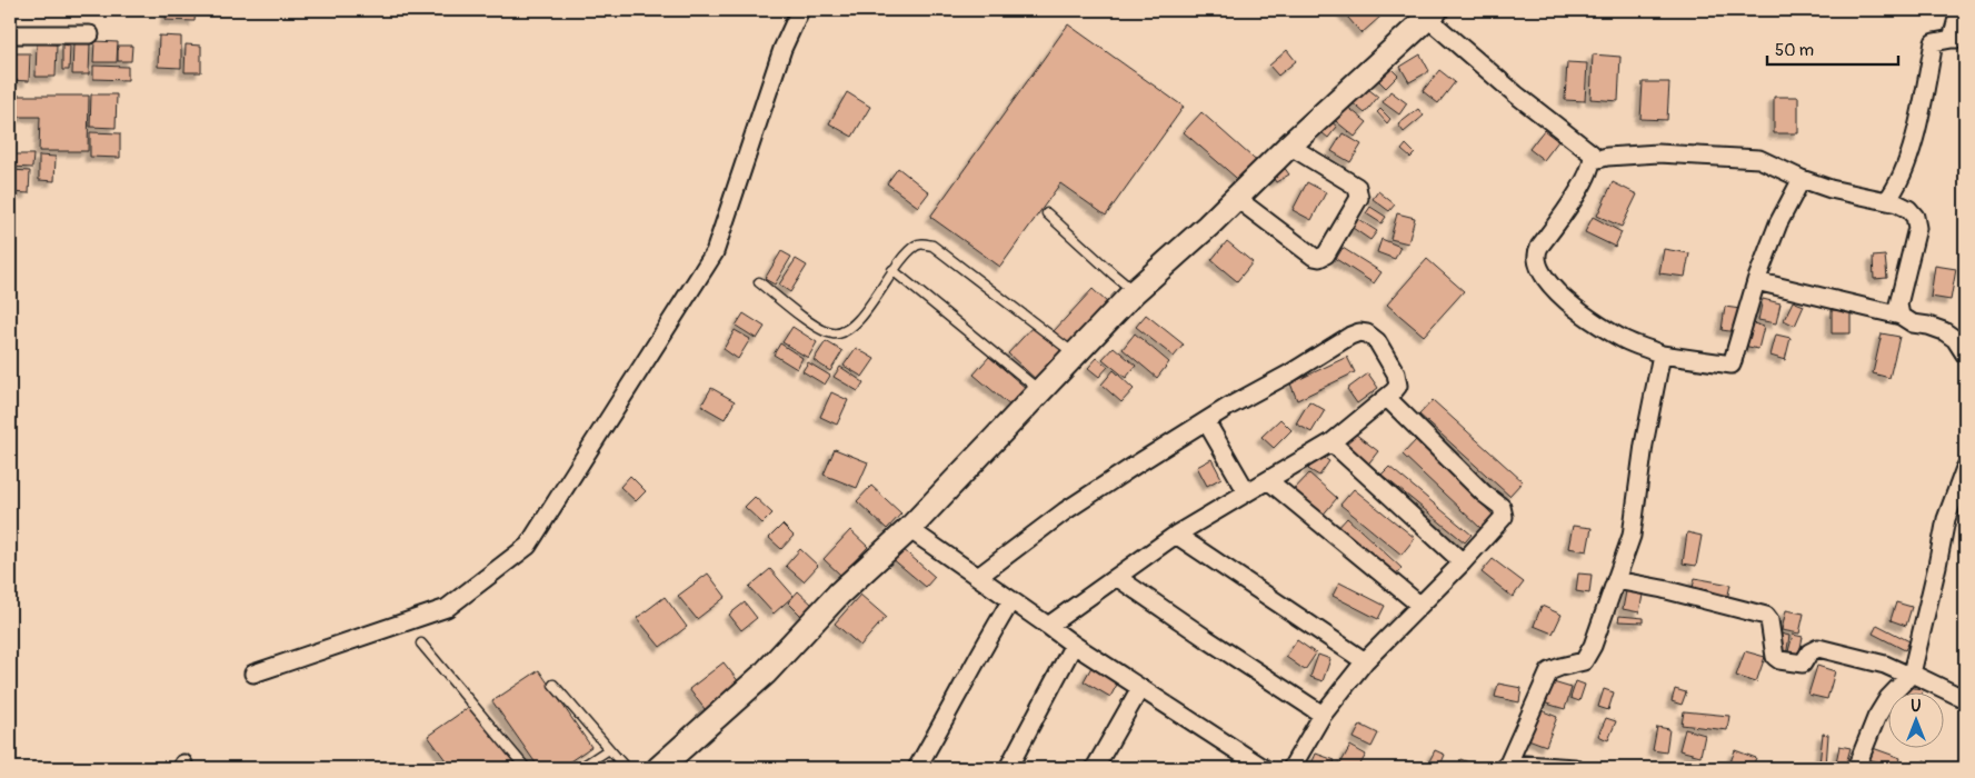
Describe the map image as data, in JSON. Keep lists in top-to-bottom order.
{
  "scale_bar": "50 m",
  "north": "top"
}
